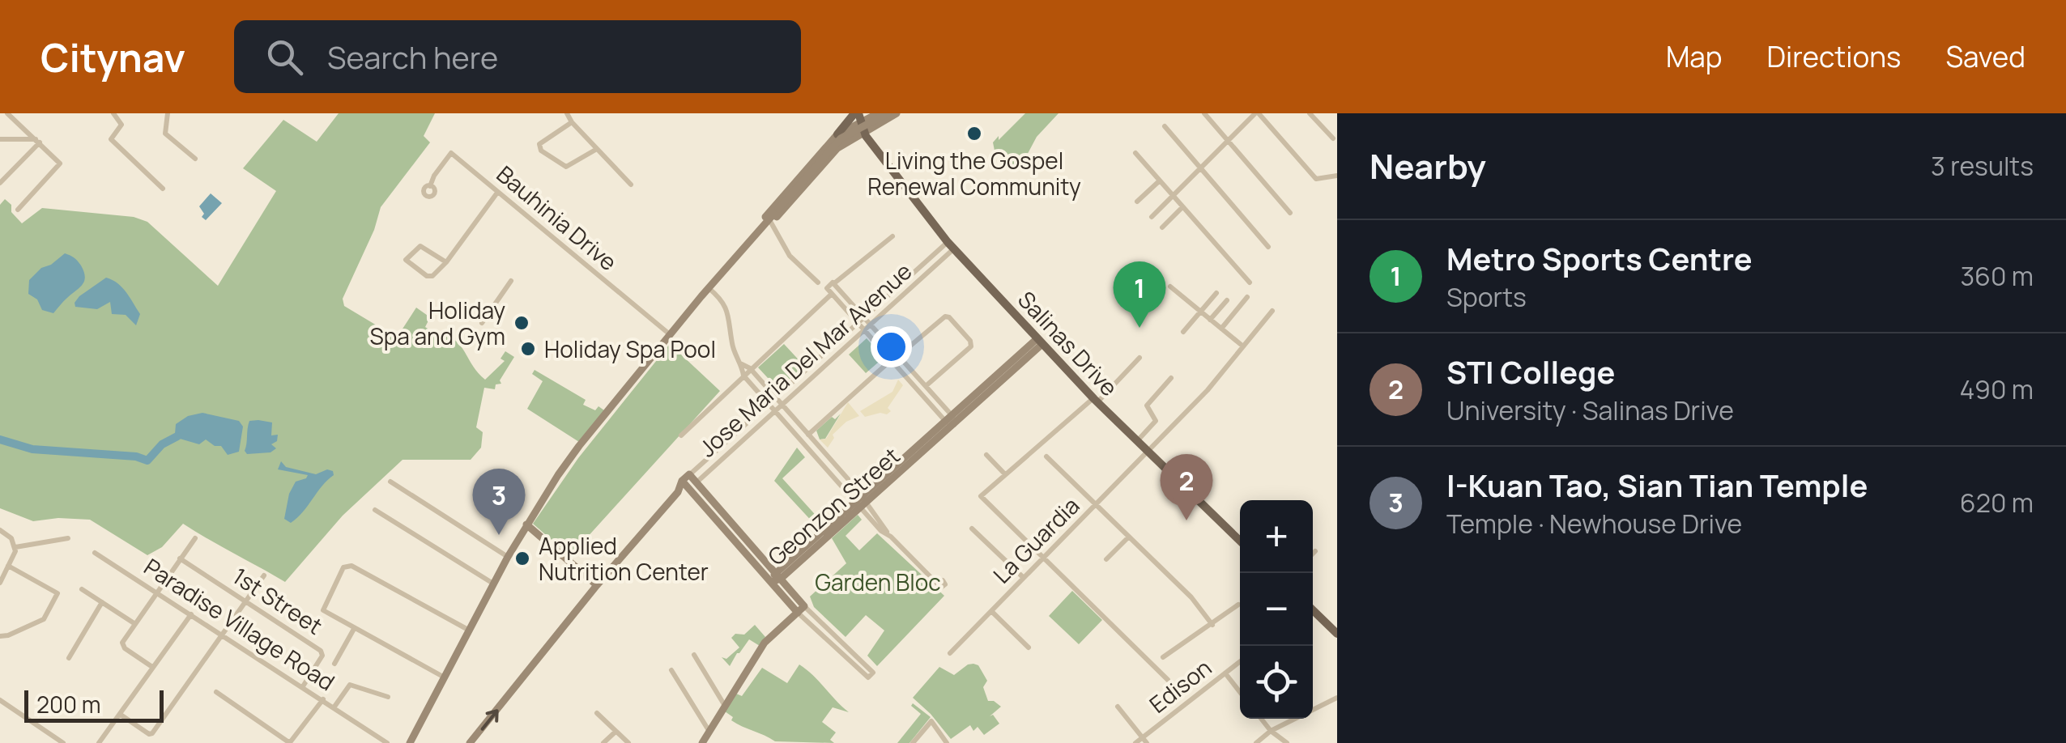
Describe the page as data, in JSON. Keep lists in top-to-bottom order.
{
  "streets": {
    "main road": ["Salinas Drive"],
    "street": [
      "Bauhinia Drive",
      "Jose Maria Del Mar Avenue",
      "Geonzon Street",
      "La Guardia",
      "1st Street",
      "Paradise Village Road",
      "Edison"
    ]
  },
  "crossings": [
    ["Salinas Drive", "Jose Maria Del Mar Avenue"],
    ["Salinas Drive", "Geonzon Street"],
    ["Salinas Drive", "La Guardia"],
    ["1st Street", "Paradise Village Road"]
  ],
  "parks": ["Garden Bloc"],
  "places": [
    "Living the Gospel Renewal Community",
    "Holiday Spa and Gym",
    "Holiday Spa Pool",
    "Applied Nutrition Center"
  ],
  "scale_bar": "200 m",
  "page": {
    "header": "Citynav",
    "search": "Search here",
    "nav": ["Map", "Directions", "Saved"],
    "heading": ["Nearby", "3 results"],
    "list": [
      {
        "mark": "1",
        "name": "Metro Sports Centre",
        "note": "Sports",
        "value": "360 m"
      },
      {
        "mark": "2",
        "name": "STI College",
        "note": "University · Salinas Drive",
        "value": "490 m"
      },
      {
        "mark": "3",
        "name": "I-Kuan Tao, Sian Tian Temple",
        "note": "Temple · Newhouse Drive",
        "value": "620 m"
      }
    ],
    "pins": ["1", "2", "3"],
    "map_buttons": ["+", "−"],
    "scale": "200 m"
  }
}
